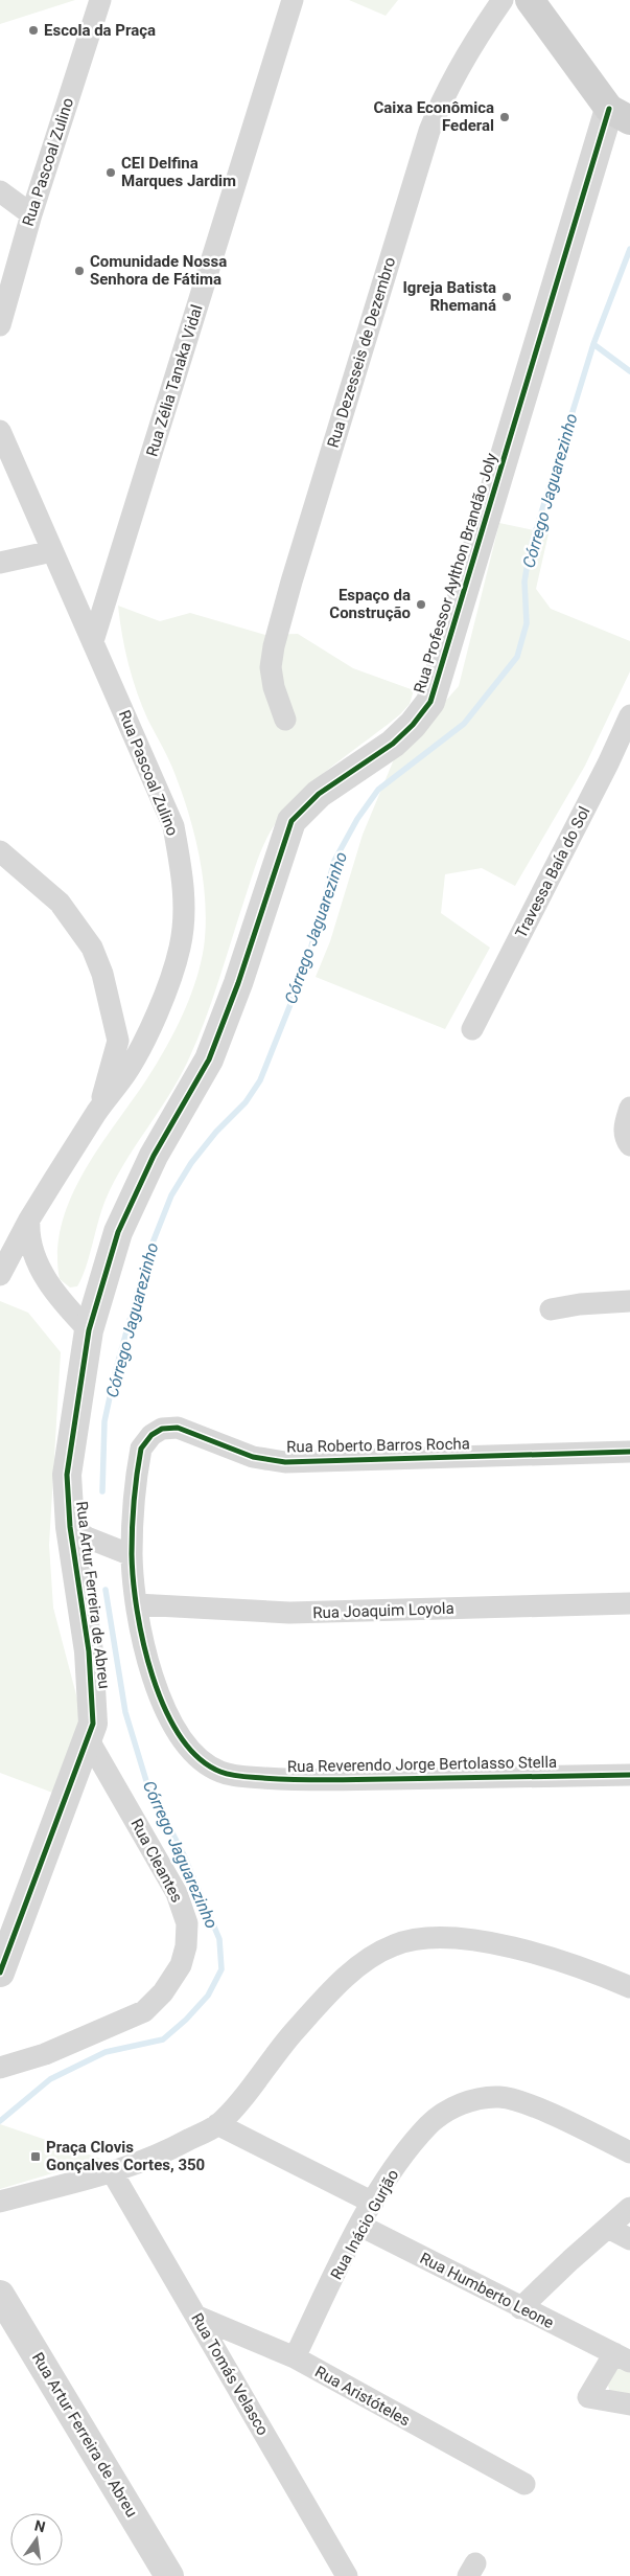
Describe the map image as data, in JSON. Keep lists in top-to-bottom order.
{
  "streets": {
    "street": [
      "Rua Pascoal Zulino",
      "Rua Dezesseis de Dezembro",
      "Rua Zélia Tanaka Vidal",
      "Rua Professor Aylthon Brandão Joly",
      "Travessa Baía do Sol",
      "Rua Roberto Barros Rocha",
      "Rua Artur Ferreira de Abreu",
      "Rua Joaquim Loyola",
      "Rua Reverendo Jorge Bertolasso Stella",
      "Rua Cleantes",
      "Rua Inácio Gurjão",
      "Rua Humberto Leone",
      "Rua Tomás Velasco",
      "Rua Aristóteles"
    ]
  },
  "crossings": [
    ["Rua Pascoal Zulino", "Rua Zélia Tanaka Vidal"],
    ["Rua Professor Aylthon Brandão Joly", "Rua Artur Ferreira de Abreu"],
    ["Rua Roberto Barros Rocha", "Rua Reverendo Jorge Bertolasso Stella"],
    ["Rua Artur Ferreira de Abreu", "Rua Cleantes"],
    ["Rua Joaquim Loyola", "Rua Reverendo Jorge Bertolasso Stella"],
    ["Rua Inácio Gurjão", "Rua Humberto Leone"],
    ["Rua Inácio Gurjão", "Rua Aristóteles"],
    ["Rua Tomás Velasco", "Rua Aristóteles"]
  ],
  "water": ["Córrego Jaguarezinho"],
  "places": {
    "other": [
      "Escola da Praça",
      "Caixa Econômica Federal",
      "CEI Delfina Marques Jardim",
      "Comunidade Nossa Senhora de Fátima",
      "Igreja Batista Rhemaná",
      "Espaço da Construção"
    ],
    "transit": ["Praça Clovis Gonçalves Cortes, 350"]
  },
  "north": "top"
}
